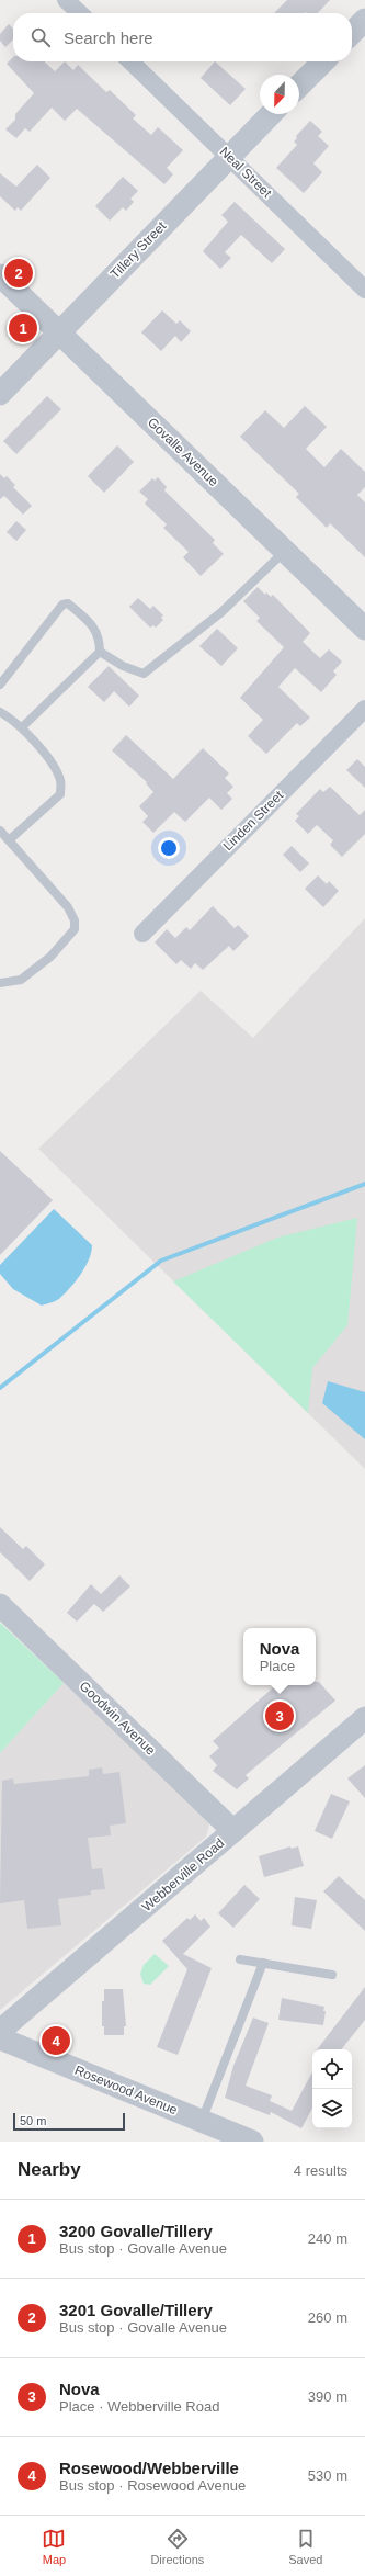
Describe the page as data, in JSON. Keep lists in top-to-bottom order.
{
  "streets": {
    "street": [
      "Neal Street",
      "Tillery Street",
      "Govalle Avenue",
      "Linden Street",
      "Goodwin Avenue",
      "Webberville Road",
      "Rosewood Avenue"
    ]
  },
  "crossings": [
    ["Neal Street", "Tillery Street"],
    ["Tillery Street", "Govalle Avenue"],
    ["Goodwin Avenue", "Webberville Road"]
  ],
  "scale_bar": "50 m",
  "north": "bottom",
  "page": {
    "search": "Search here",
    "pins": [
      "2",
      "1",
      "3",
      "4"
    ],
    "popup": ["Nova", "Place"],
    "scale": "50 m",
    "heading": ["Nearby", "4 results"],
    "list": [
      {
        "mark": "1",
        "name": "3200 Govalle/Tillery",
        "note": "Bus stop · Govalle Avenue",
        "value": "240 m"
      },
      {
        "mark": "2",
        "name": "3201 Govalle/Tillery",
        "note": "Bus stop · Govalle Avenue",
        "value": "260 m"
      },
      {
        "mark": "3",
        "name": "Nova",
        "note": "Place · Webberville Road",
        "value": "390 m"
      },
      {
        "mark": "4",
        "name": "Rosewood/Webberville",
        "note": "Bus stop · Rosewood Avenue",
        "value": "530 m"
      }
    ],
    "nav": ["Map", "Directions", "Saved"]
  }
}
